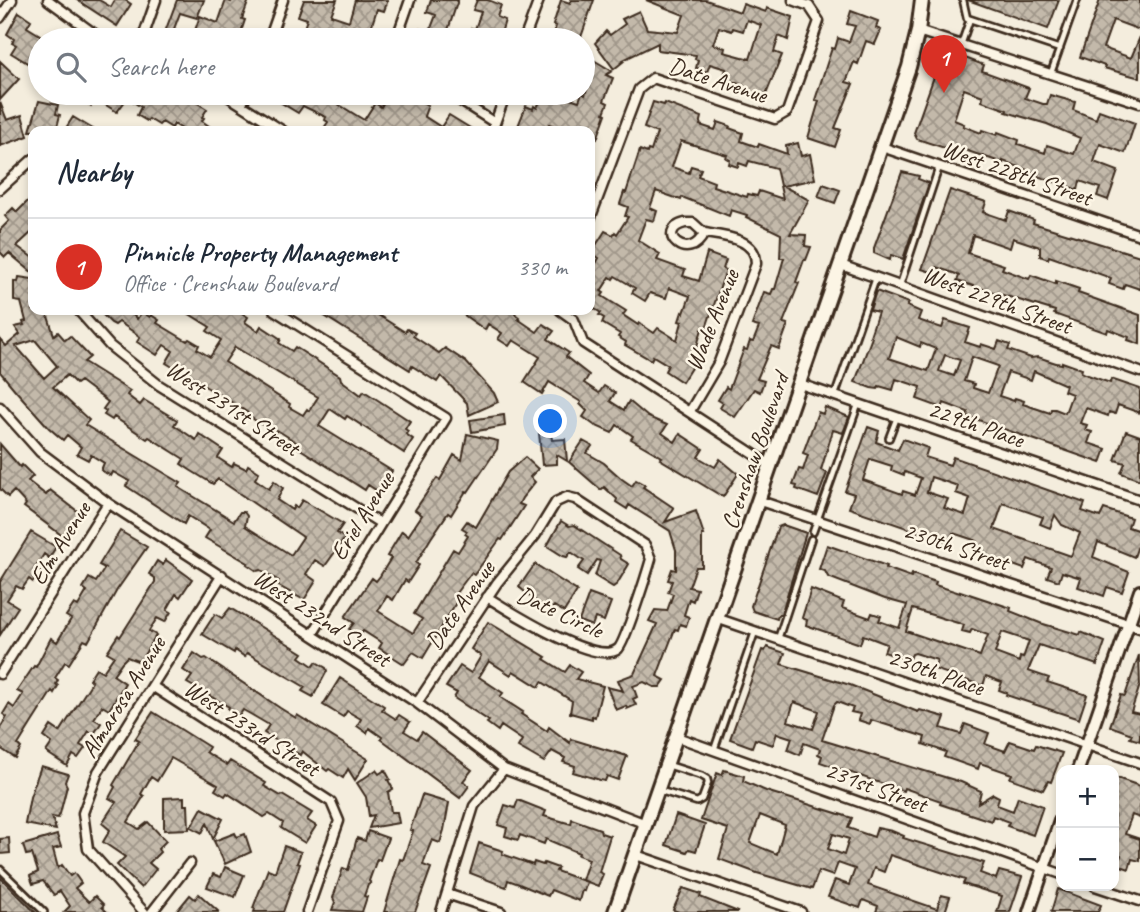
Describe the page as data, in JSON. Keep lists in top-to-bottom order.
{
  "streets": {
    "main road": ["Crenshaw Boulevard"],
    "street": [
      "Date Avenue",
      "West 228th Street",
      "West 229th Street",
      "Wade Avenue",
      "West 231st Street",
      "229th Place",
      "Eriel Avenue",
      "Elm Avenue",
      "230th Street",
      "Date Circle",
      "West 232nd Street",
      "230th Place",
      "Almarosa Avenue",
      "West 233rd Street",
      "231st Street"
    ]
  },
  "crossings": [
    ["Date Avenue", "Date Circle"],
    ["Date Avenue", "West 232nd Street"],
    ["West 228th Street", "Crenshaw Boulevard"],
    ["West 229th Street", "Crenshaw Boulevard"],
    ["West 231st Street", "Eriel Avenue"],
    ["229th Place", "Crenshaw Boulevard"],
    ["Crenshaw Boulevard", "230th Street"],
    ["Crenshaw Boulevard", "West 232nd Street"],
    ["Crenshaw Boulevard", "230th Place"],
    ["Crenshaw Boulevard", "231st Street"],
    ["Eriel Avenue", "West 232nd Street"],
    ["Elm Avenue", "West 232nd Street"],
    ["West 232nd Street", "Almarosa Avenue"],
    ["Almarosa Avenue", "West 233rd Street"]
  ],
  "page": {
    "search": "Search here",
    "pins": "1",
    "heading": "Nearby",
    "list": [
      {
        "mark": "1",
        "name": "Pinnicle Property Management",
        "note": "Office · Crenshaw Boulevard",
        "value": "330 m"
      }
    ],
    "map_buttons": ["+", "−"]
  }
}
